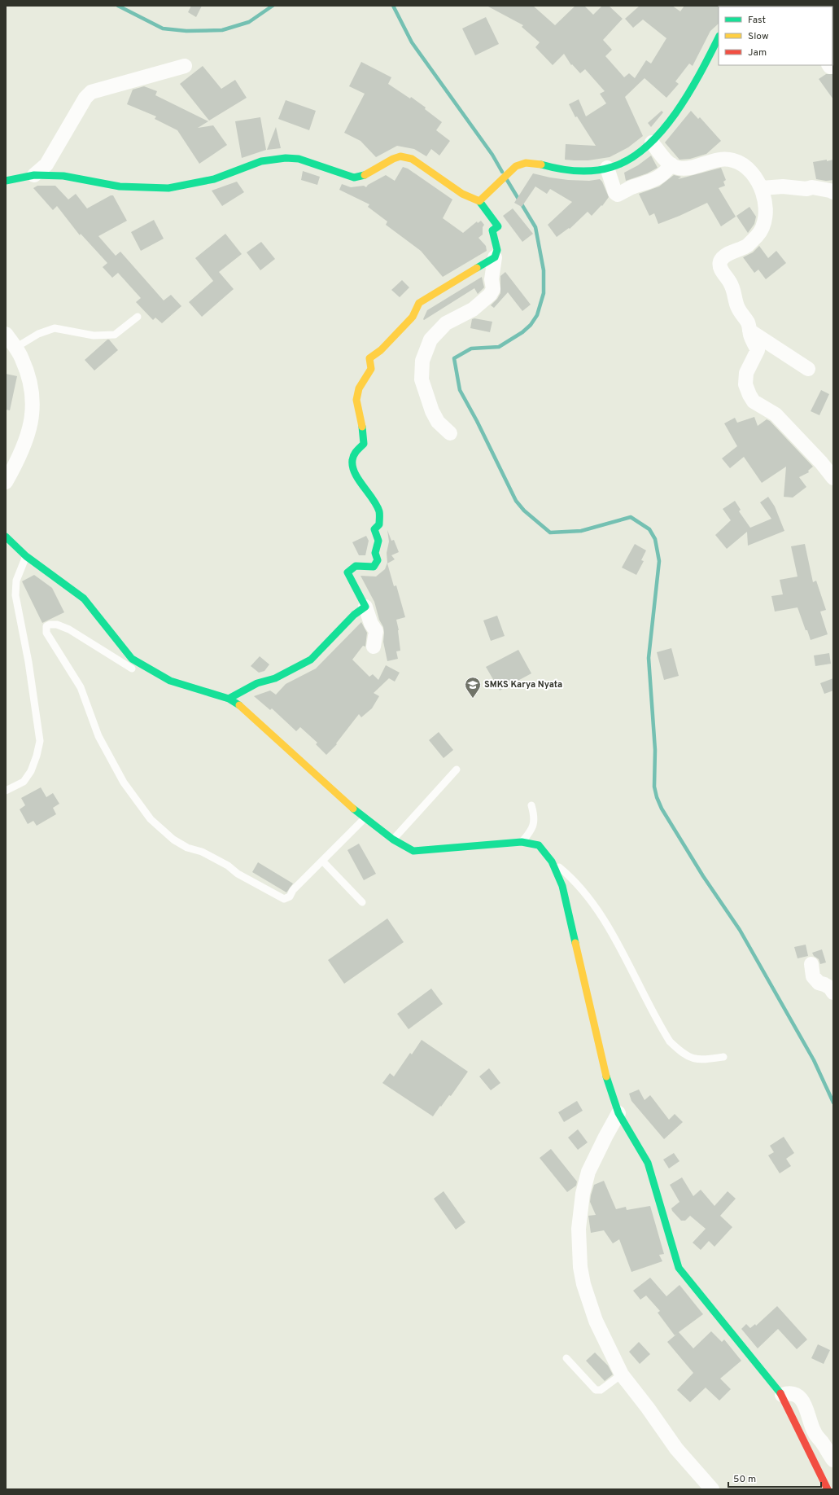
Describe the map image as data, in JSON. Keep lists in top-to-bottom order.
{
  "places": {
    "school or university": ["SMKS Karya Nyata"]
  },
  "legend": ["Fast", "Slow", "Jam"],
  "scale_bar": "50 m"
}
